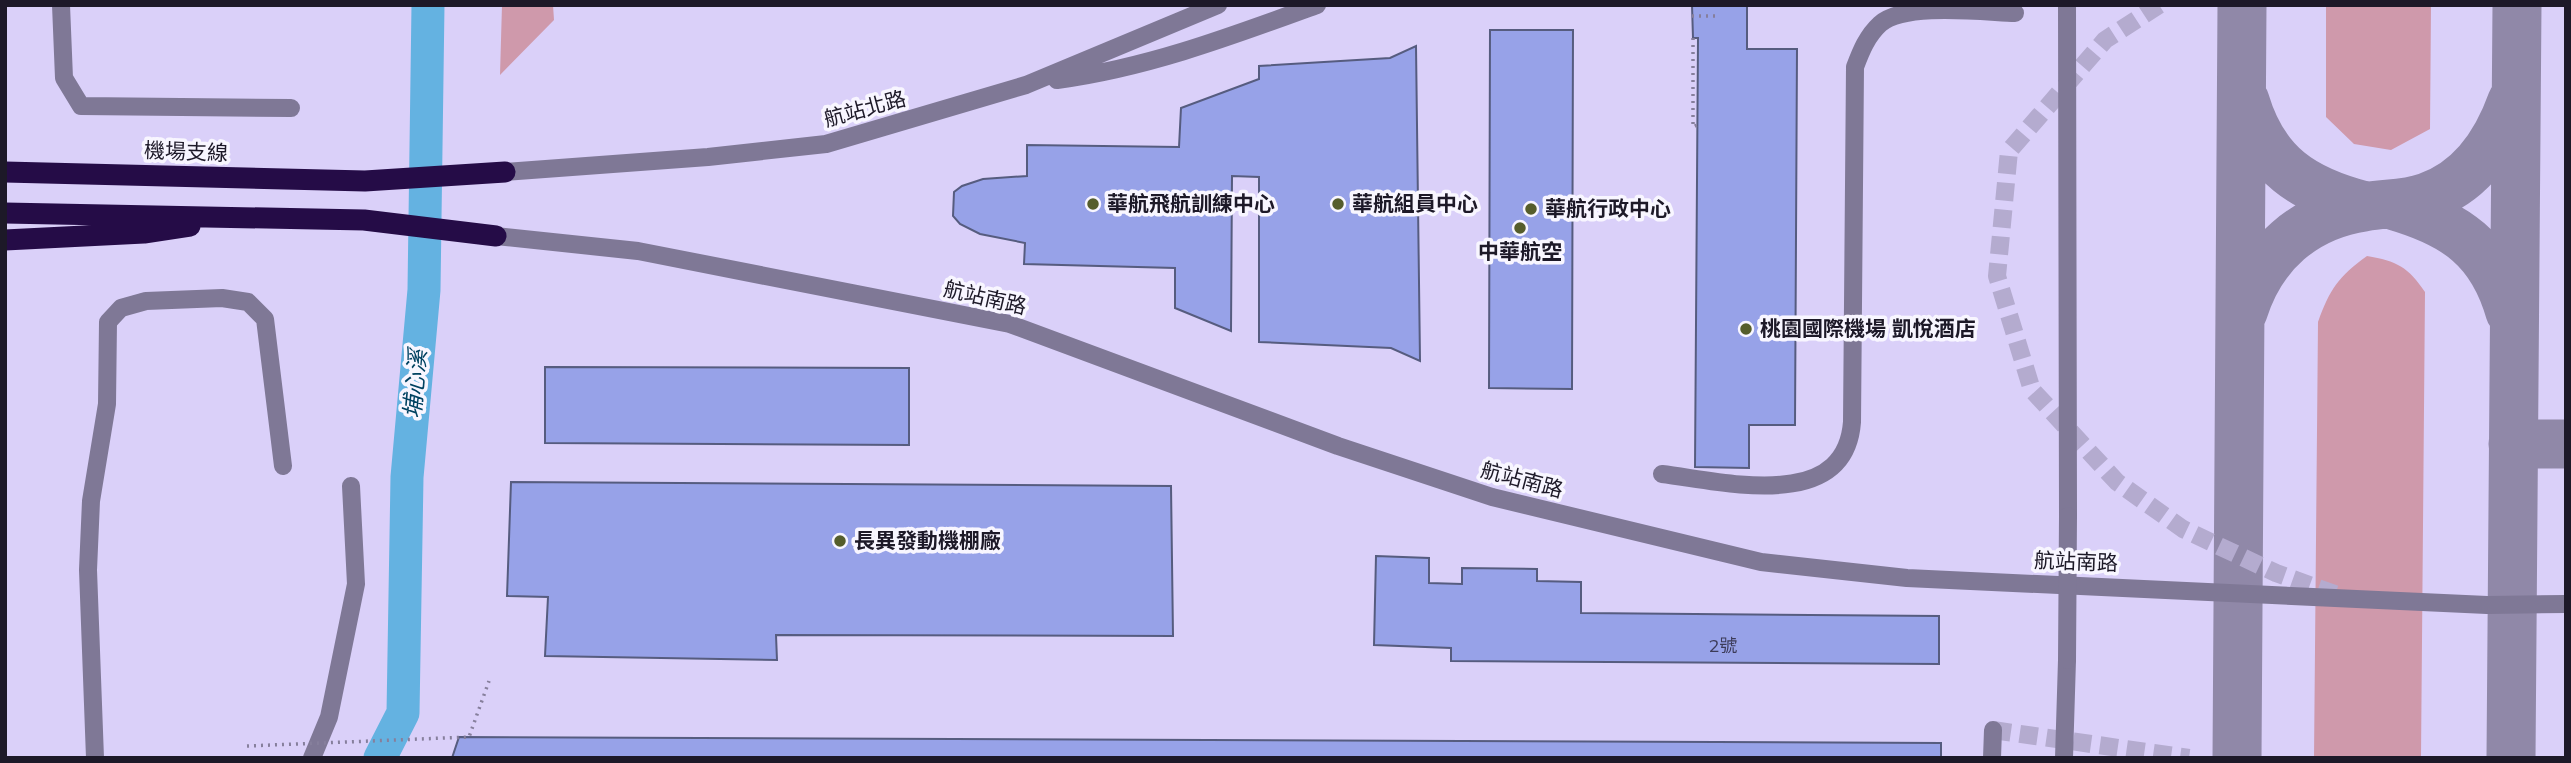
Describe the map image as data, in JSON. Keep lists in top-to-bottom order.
{
  "streets": {
    "highway": ["機場支線"],
    "street": ["航站北路", "航站南路"]
  },
  "crossings": [
    ["航站北路", "機場支線"]
  ],
  "water": ["埔心溪"],
  "places": [
    "華航飛航訓練中心",
    "華航組員中心",
    "華航行政中心",
    "中華航空",
    "桃園國際機場 凱悅酒店",
    "長異發動機棚廠"
  ],
  "house_numbers": ["2號"]
}
